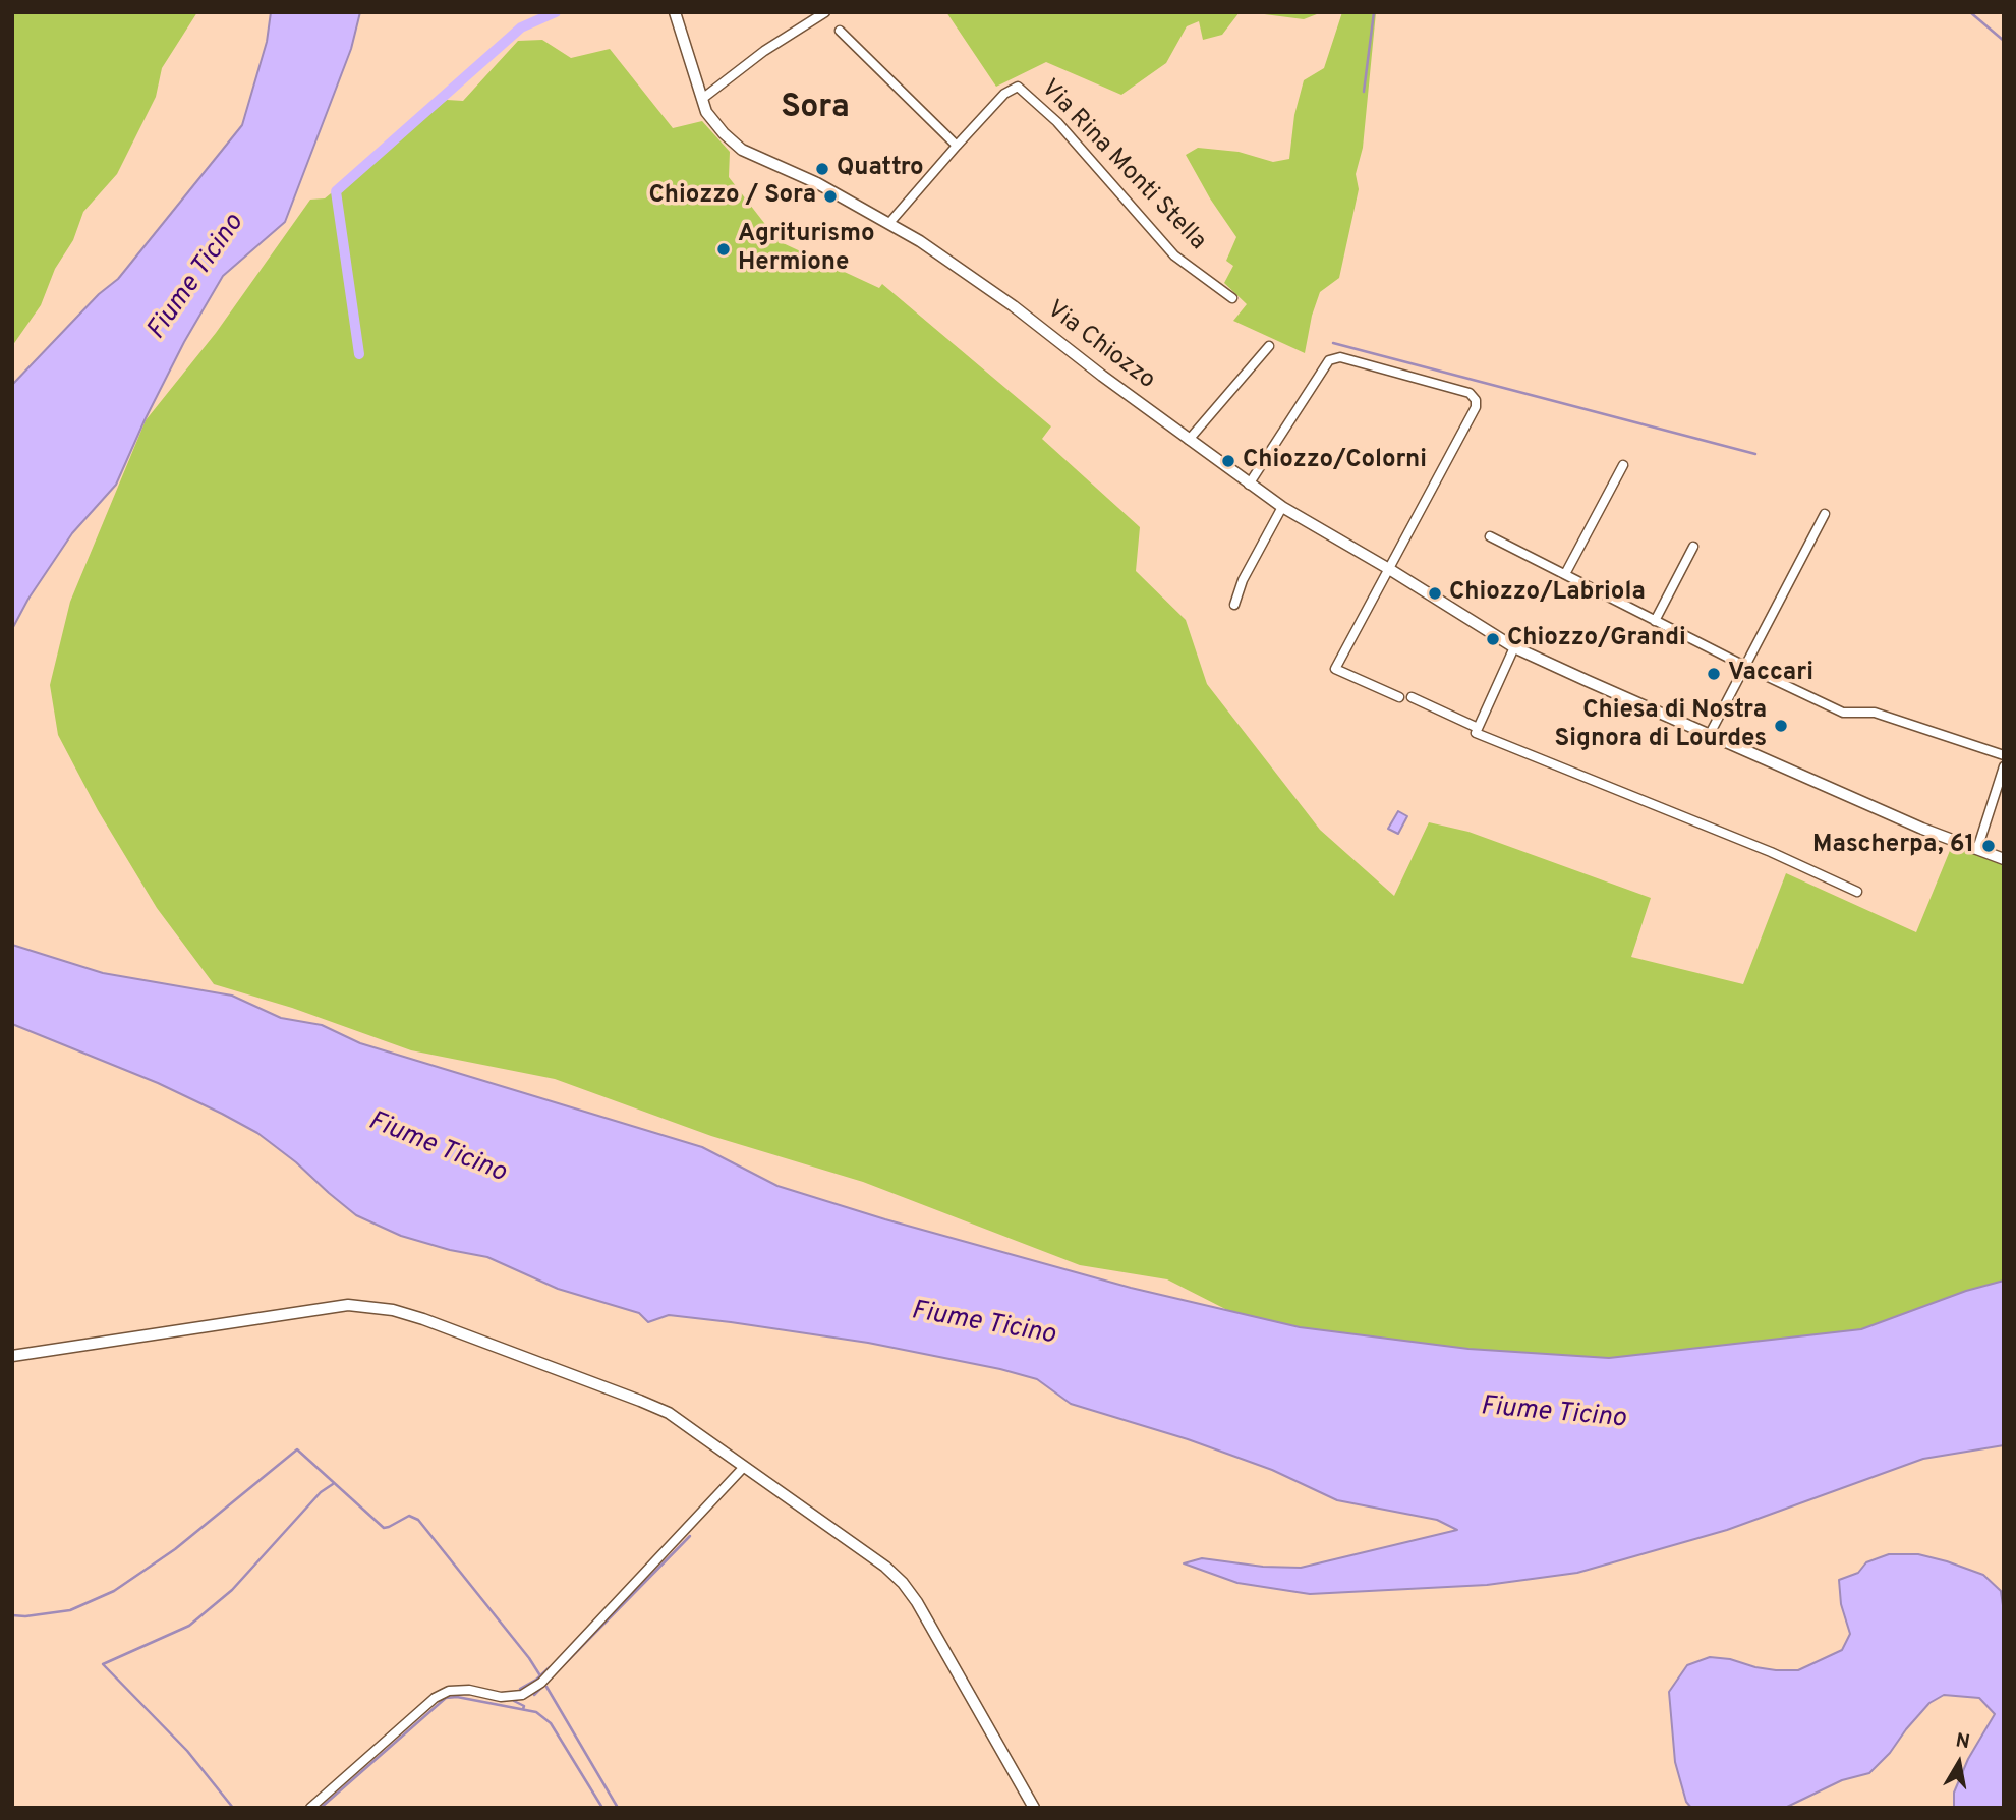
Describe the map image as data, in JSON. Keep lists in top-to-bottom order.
{
  "streets": {
    "street": ["Via Rina Monti Stella", "Via Chiozzo"]
  },
  "districts": ["Sora"],
  "water": ["Fiume Ticino"],
  "places": [
    "Quattro",
    "Chiozzo / Sora",
    "Agriturismo Hermione",
    "Chiozzo/Colorni",
    "Chiozzo/Labriola",
    "Chiozzo/Grandi",
    "Vaccari",
    "Chiesa di Nostra Signora di Lourdes",
    "Mascherpa, 61"
  ],
  "north": "top"
}
